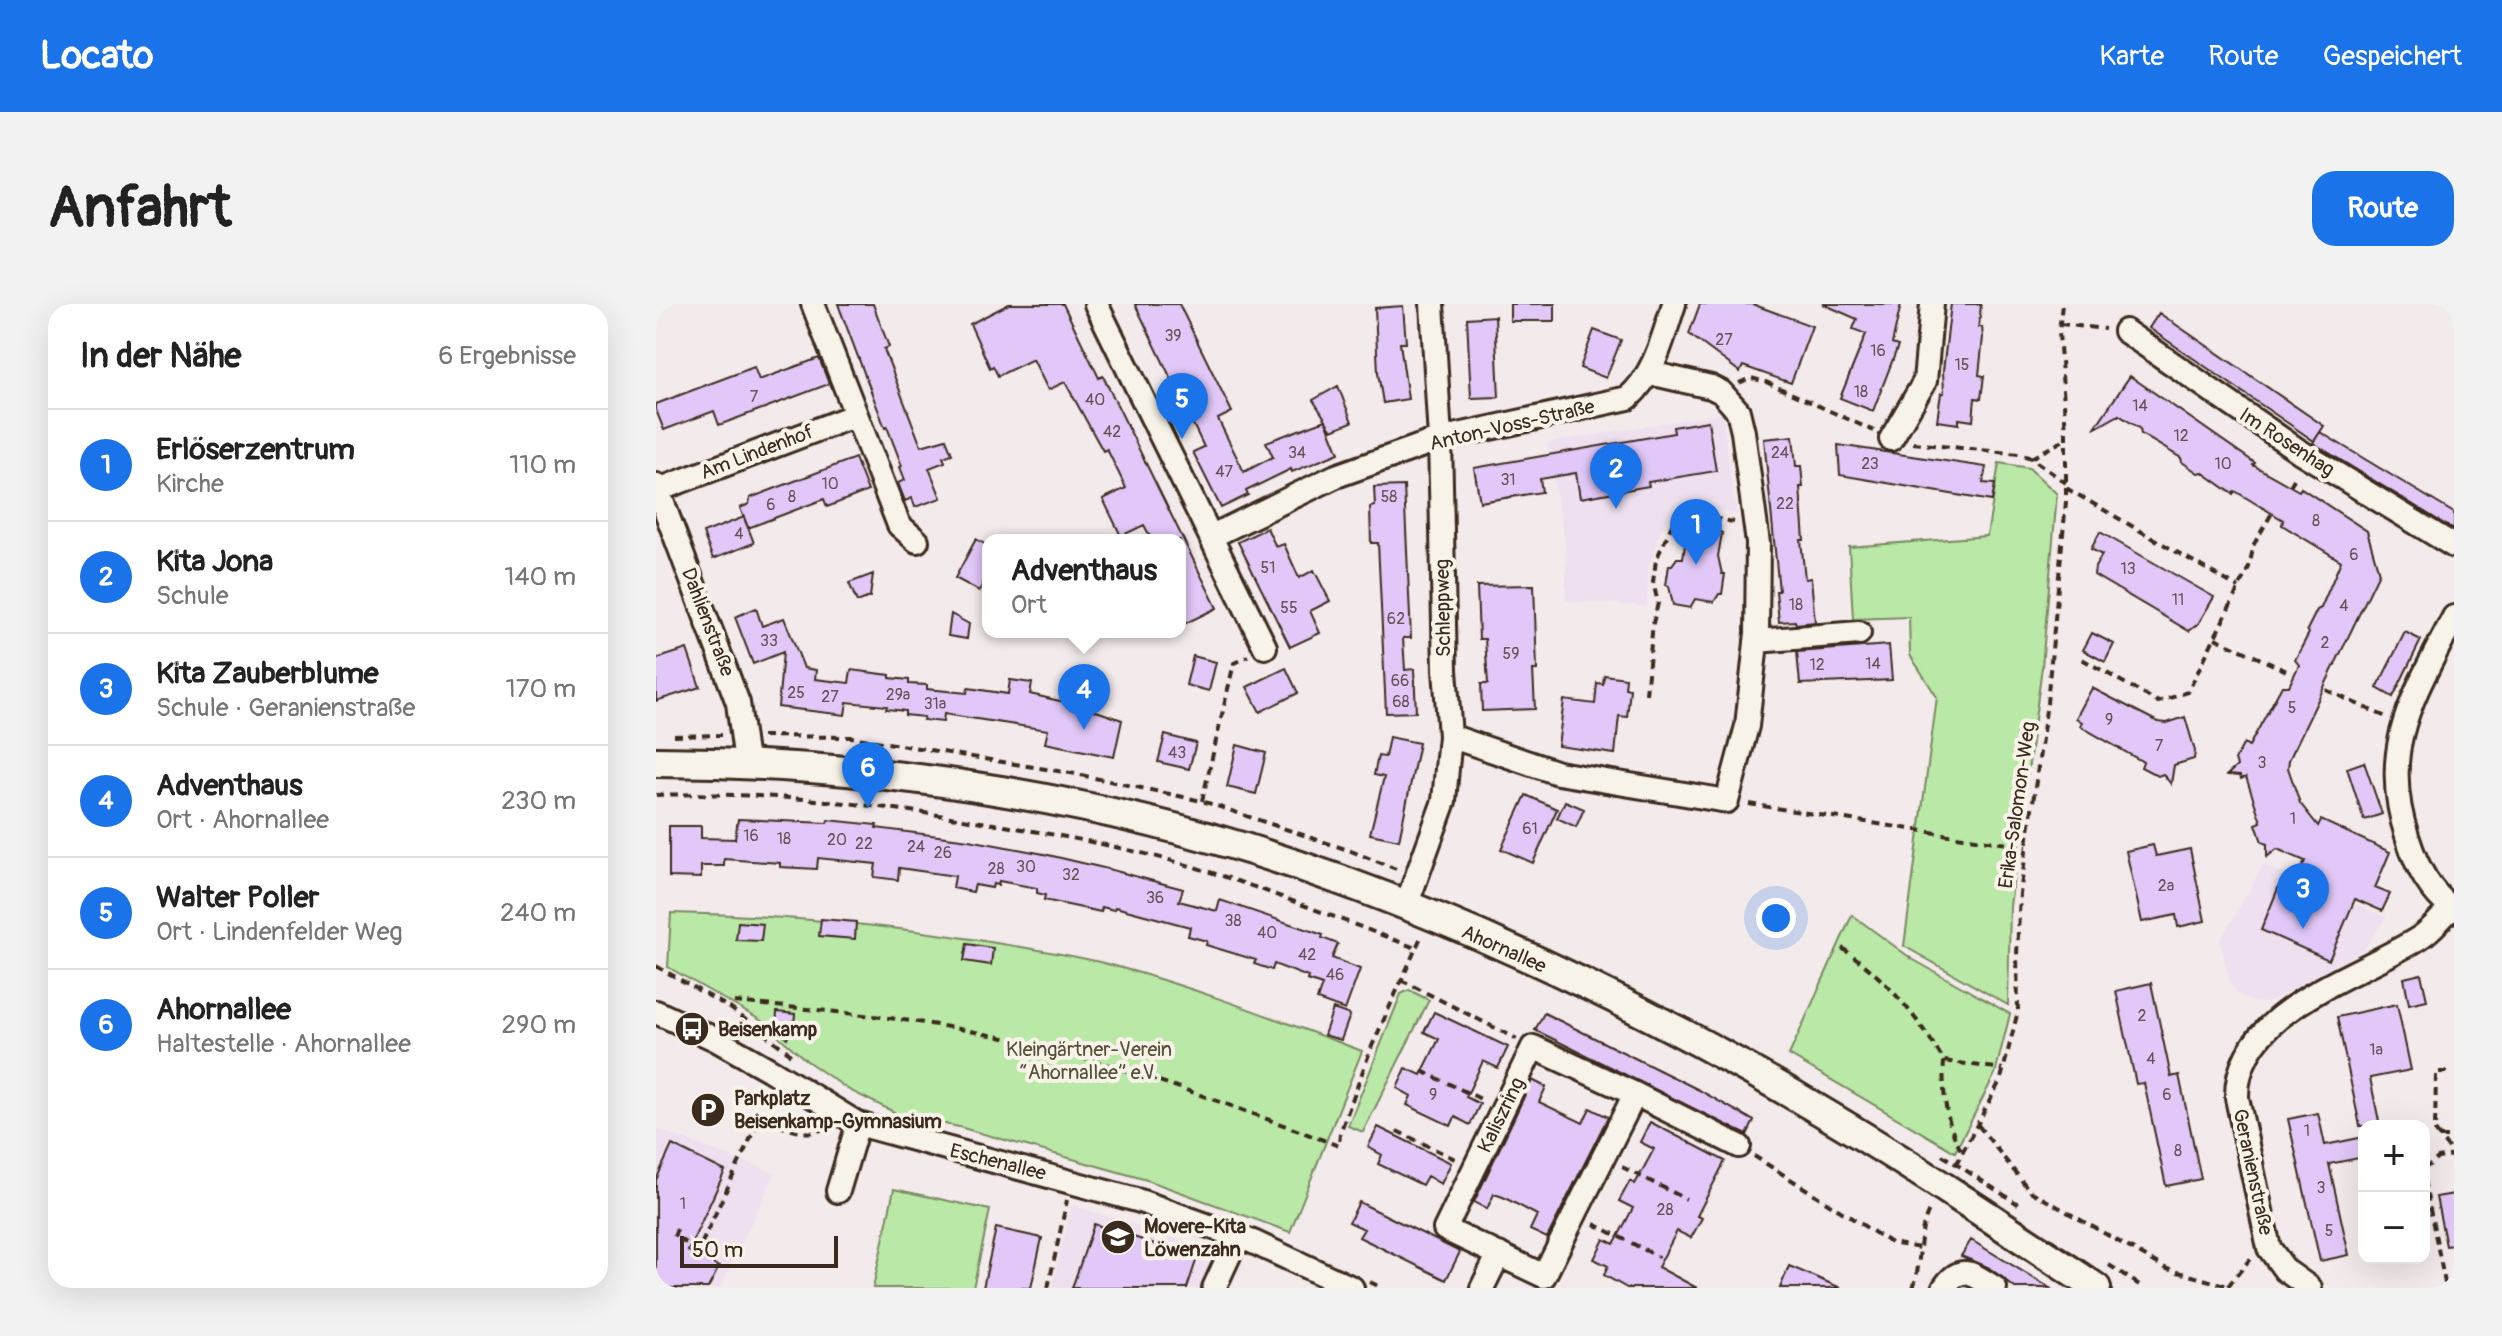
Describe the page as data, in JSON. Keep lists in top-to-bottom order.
{
  "streets": {
    "main road": ["Ahornallee"],
    "street": [
      "Anton-Voss-Straße",
      "Im Rosenhag",
      "Am Lindenhof",
      "Schleppweg",
      "Dahlienstraße",
      "Kaliszring",
      "Eschenallee",
      "Geranienstraße"
    ],
    "path": ["Erika-Salomon-Weg"]
  },
  "crossings": [
    ["Anton-Voss-Straße", "Schleppweg"],
    ["Am Lindenhof", "Dahlienstraße"],
    ["Schleppweg", "Ahornallee"],
    ["Dahlienstraße", "Ahornallee"],
    ["Erika-Salomon-Weg", "Ahornallee"]
  ],
  "parks": ["Kleingärtner-Verein “Ahornallee” e.V."],
  "places": {
    "bus stop": ["Beisenkamp"],
    "parking": ["Parkplatz Beisenkamp-Gymnasium"],
    "school or university": ["Movere-Kita Löwenzahn"]
  },
  "house_numbers": [
    "39",
    "27",
    "16",
    "15",
    "18",
    "7",
    "40",
    "14",
    "42",
    "12",
    "34",
    "24",
    "23",
    "10",
    "47",
    "31",
    "10",
    "8",
    "58",
    "22",
    "6",
    "8",
    "4",
    "6",
    "51",
    "13",
    "11",
    "18",
    "4",
    "55",
    "62",
    "33",
    "2",
    "59",
    "14",
    "12",
    "66",
    "25",
    "29a",
    "27",
    "68",
    "31a",
    "5",
    "9",
    "7",
    "43",
    "3",
    "1",
    "61",
    "16",
    "18",
    "20",
    "22",
    "24",
    "26",
    "30",
    "28",
    "32",
    "2a",
    "36",
    "38",
    "40",
    "42",
    "46",
    "2",
    "1a",
    "4",
    "9",
    "6",
    "1",
    "8",
    "3",
    "1",
    "28",
    "5"
  ],
  "scale_bar": "50 m",
  "page": {
    "header": "Locato",
    "nav": ["Karte", "Route", "Gespeichert"],
    "buttons": "Route",
    "title": "Anfahrt",
    "heading": ["In der Nähe", "6 Ergebnisse"],
    "pins": [
      "5",
      "2",
      "1",
      "4",
      "6",
      "3"
    ],
    "list": [
      {
        "mark": "1",
        "name": "Erlöserzentrum",
        "note": "Kirche",
        "value": "110 m"
      },
      {
        "mark": "2",
        "name": "Kita Jona",
        "note": "Schule",
        "value": "140 m"
      },
      {
        "mark": "3",
        "name": "Kita Zauberblume",
        "note": "Schule · Geranienstraße",
        "value": "170 m"
      },
      {
        "mark": "4",
        "name": "Adventhaus",
        "note": "Ort · Ahornallee",
        "value": "230 m"
      },
      {
        "mark": "5",
        "name": "Walter Poller",
        "note": "Ort · Lindenfelder Weg",
        "value": "240 m"
      },
      {
        "mark": "6",
        "name": "Ahornallee",
        "note": "Haltestelle · Ahornallee",
        "value": "290 m"
      }
    ],
    "popup": ["Adventhaus", "Ort"],
    "map_buttons": ["+", "−"],
    "scale": "50 m"
  }
}
